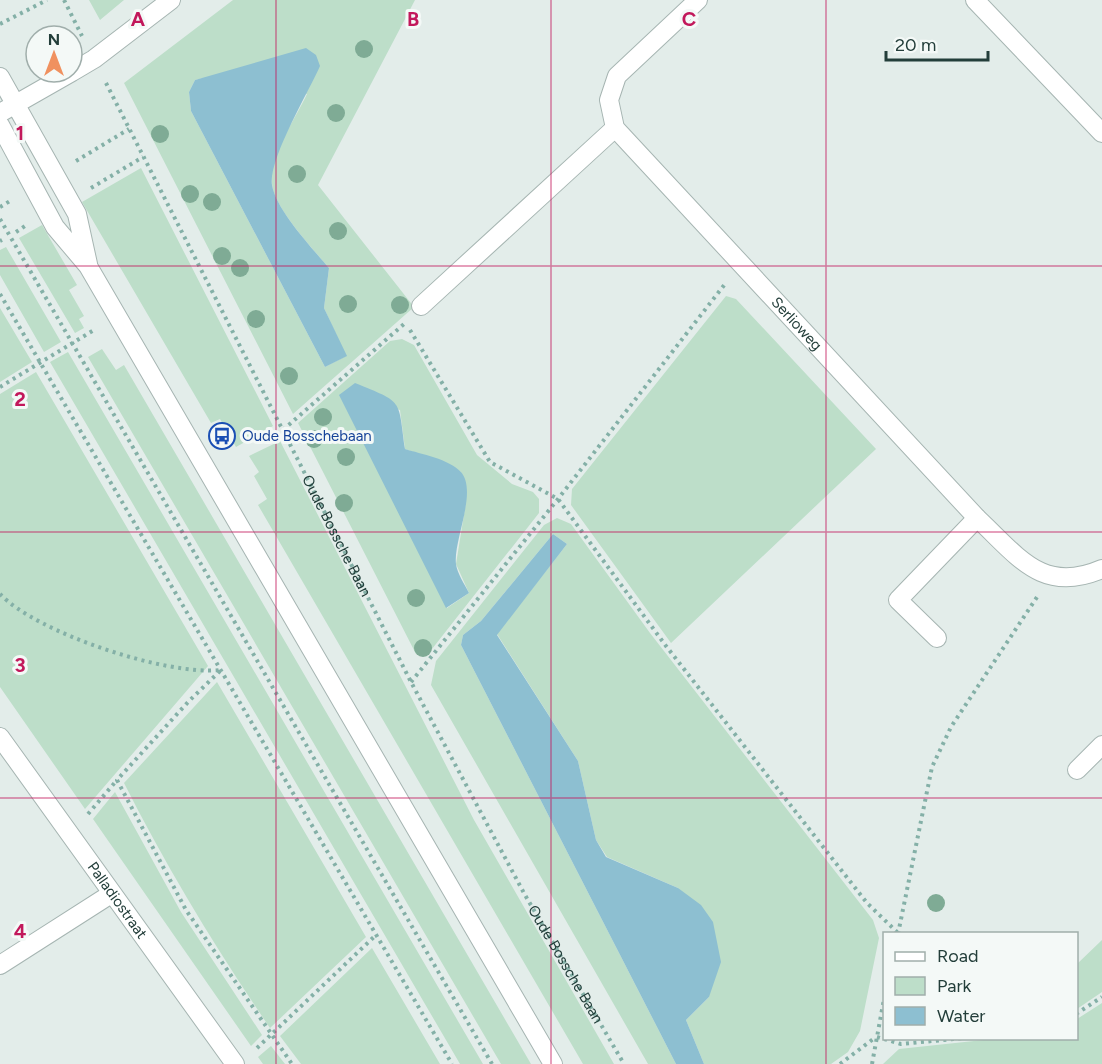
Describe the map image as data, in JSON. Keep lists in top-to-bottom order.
{
  "streets": {
    "street": ["Serlioweg", "Palladiostraat"],
    "path": ["Oude Bossche Baan"]
  },
  "places": {
    "bus stop": ["Oude Bosschebaan"]
  },
  "legend": ["Road", "Park", "Water"],
  "scale_bar": "20 m",
  "north": "top",
  "grid": {
    "columns": ["A", "B", "C"],
    "rows": [
      "1",
      "2",
      "3",
      "4"
    ]
  }
}
